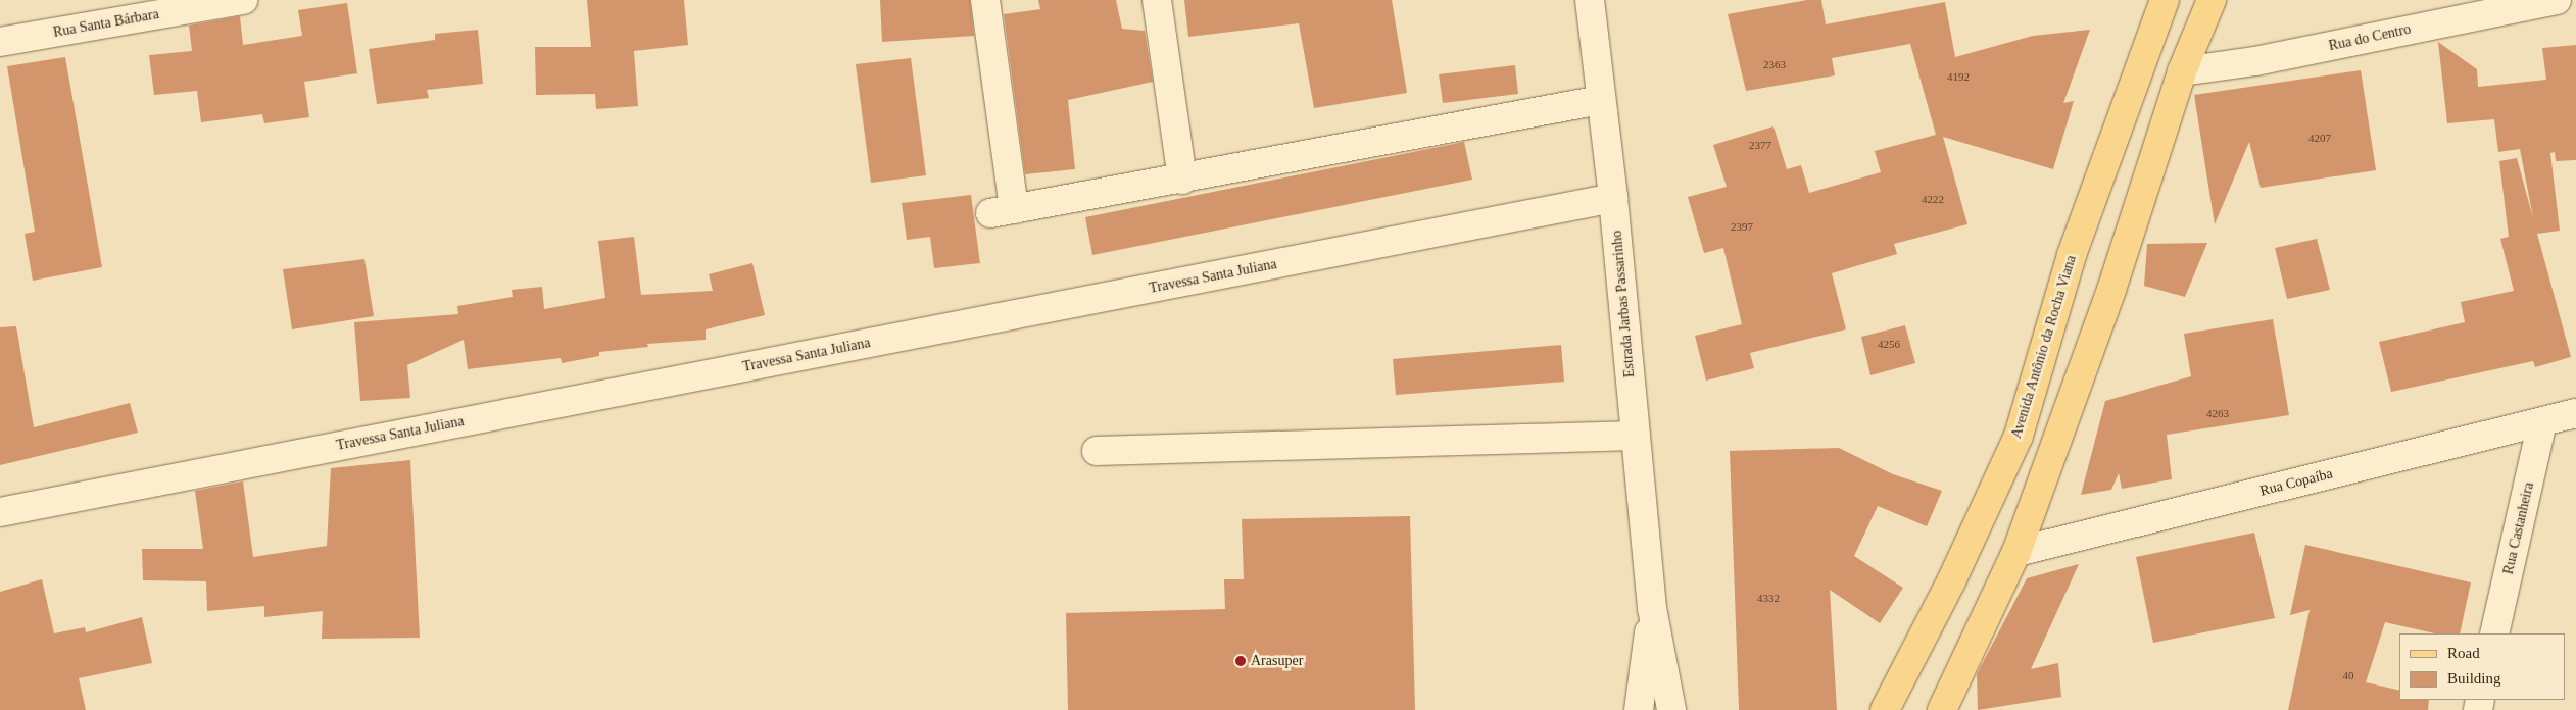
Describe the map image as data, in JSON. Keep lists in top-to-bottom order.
{
  "streets": {
    "main road": ["Avenida Antônio da Rocha Viana"],
    "street": [
      "Rua Santa Bárbara",
      "Rua do Centro",
      "Travessa Santa Juliana",
      "Estrada Jarbas Passarinho",
      "Rua Copaíba",
      "Rua Castanheira"
    ]
  },
  "crossings": [
    ["Travessa Santa Juliana", "Estrada Jarbas Passarinho"],
    ["Rua Copaíba", "Rua Castanheira"]
  ],
  "places": ["Arasuper"],
  "house_numbers": [
    "2363",
    "4192",
    "4207",
    "2377",
    "4222",
    "2397",
    "4256",
    "4263",
    "4332",
    "40"
  ],
  "legend": ["Road", "Building"]
}
